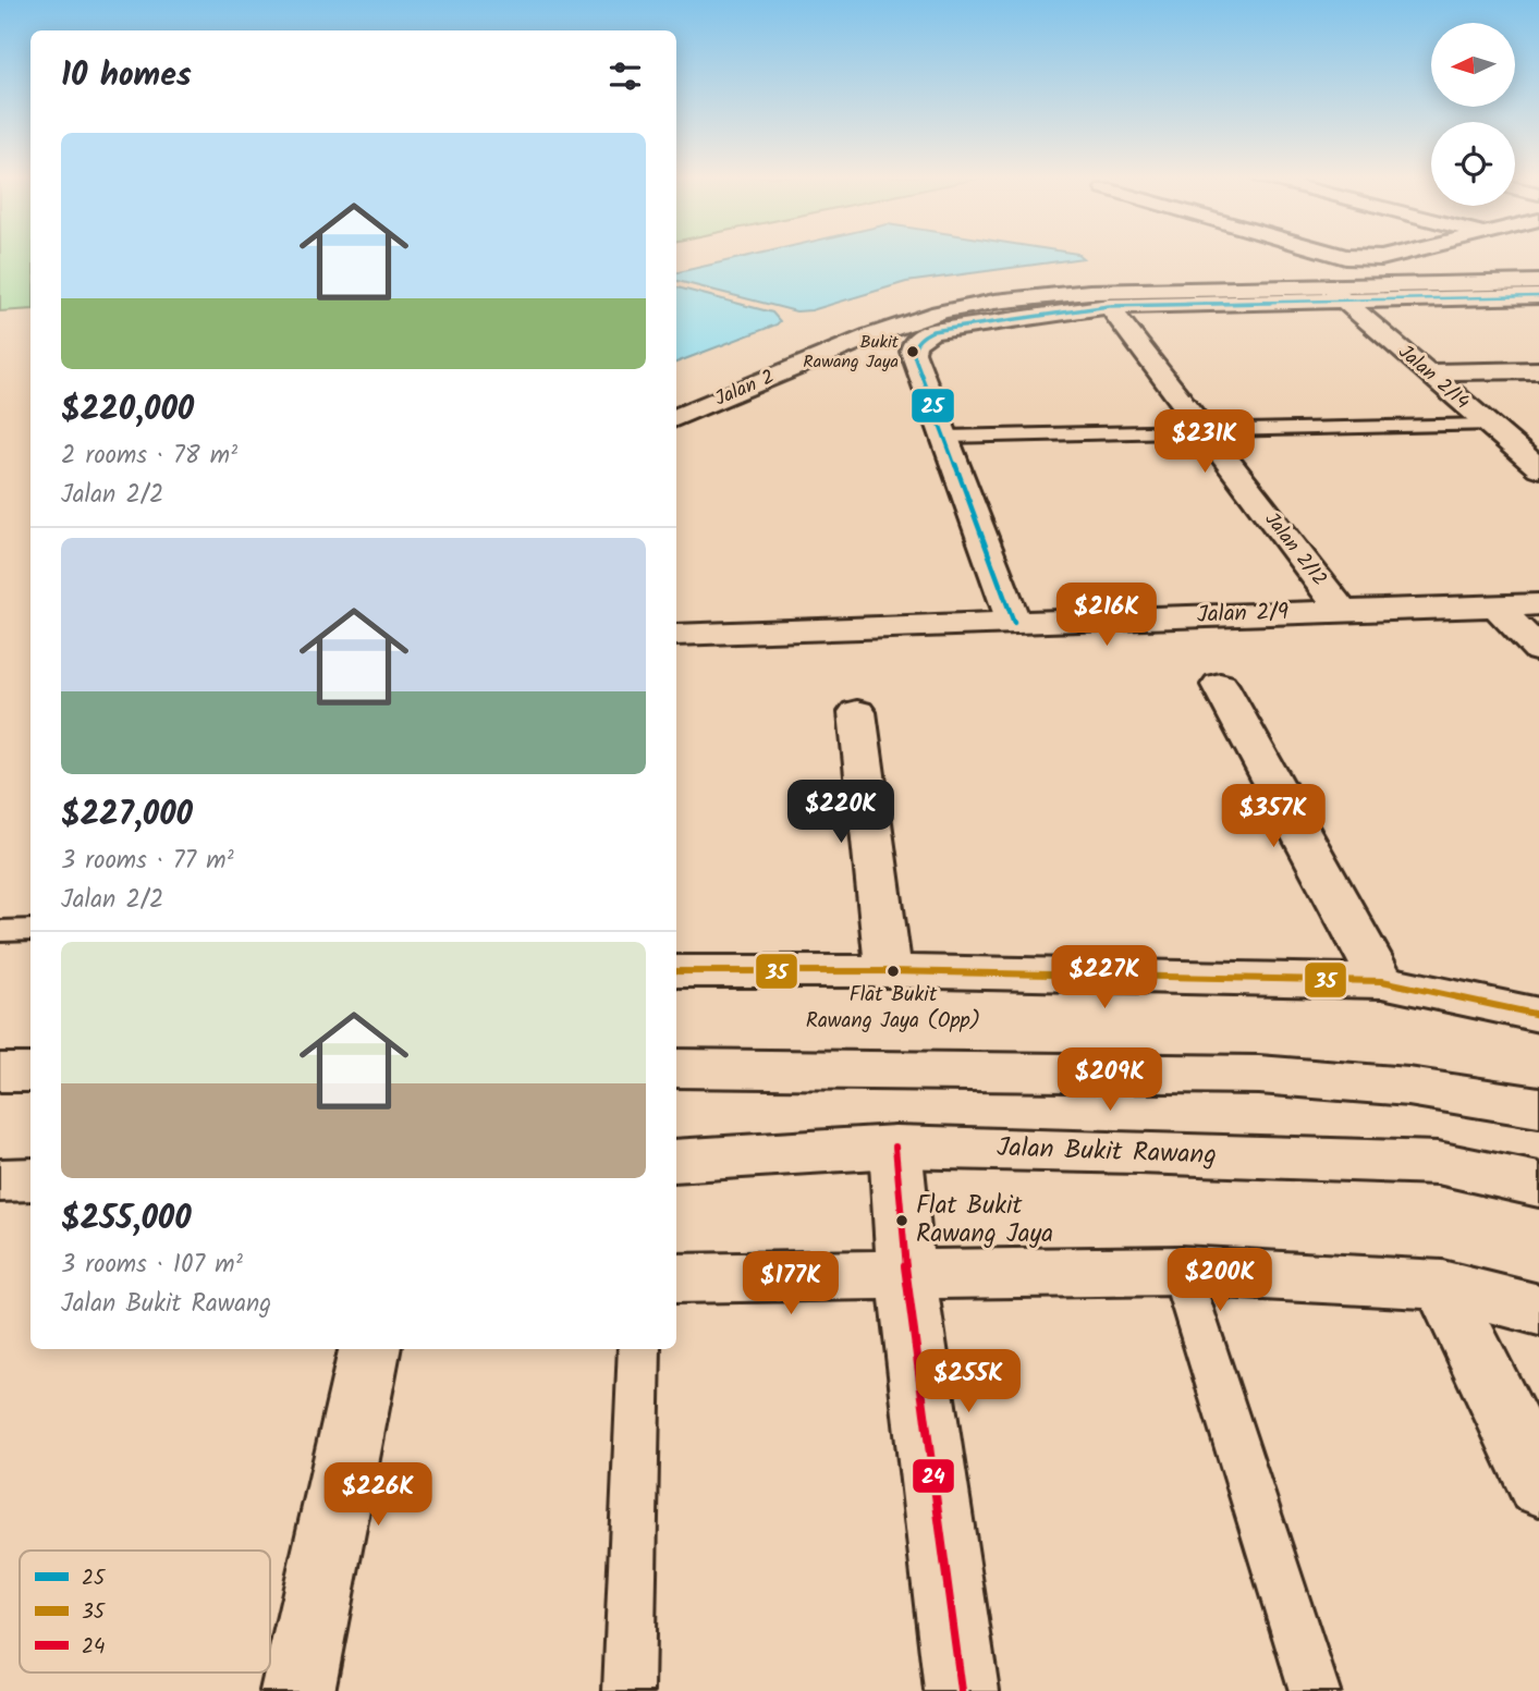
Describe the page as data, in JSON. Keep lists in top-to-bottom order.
{
  "streets": {
    "street": [
      "Jalan 2/14",
      "Jalan 2",
      "Jalan 2/12",
      "Jalan 2/9",
      "Jalan Bukit Rawang"
    ]
  },
  "crossings": [
    ["Jalan 2/14", "Jalan 2"],
    ["Jalan 2/12", "Jalan 2/9"]
  ],
  "places": ["Bukit Rawang Jaya", "Flat Bukit Rawang Jaya (Opp)", "Flat Bukit Rawang Jaya"],
  "lines": ["transit line 25", "transit line 35", "transit line 24"],
  "legend": ["25", "35", "24"],
  "north": "left",
  "page": {
    "heading": "10 homes",
    "list": [
      {
        "name": "$220,000",
        "note": "2 rooms · 78 m² · Jalan 2/2"
      },
      {
        "name": "$227,000",
        "note": "3 rooms · 77 m² · Jalan 2/2"
      },
      {
        "name": "$255,000",
        "note": "3 rooms · 107 m² · Jalan Bukit Rawang"
      }
    ],
    "price": [
      "$231K",
      "$216K",
      "$220K",
      "$357K",
      "$227K",
      "$209K",
      "$200K",
      "$177K",
      "$255K",
      "$226K"
    ]
  }
}
